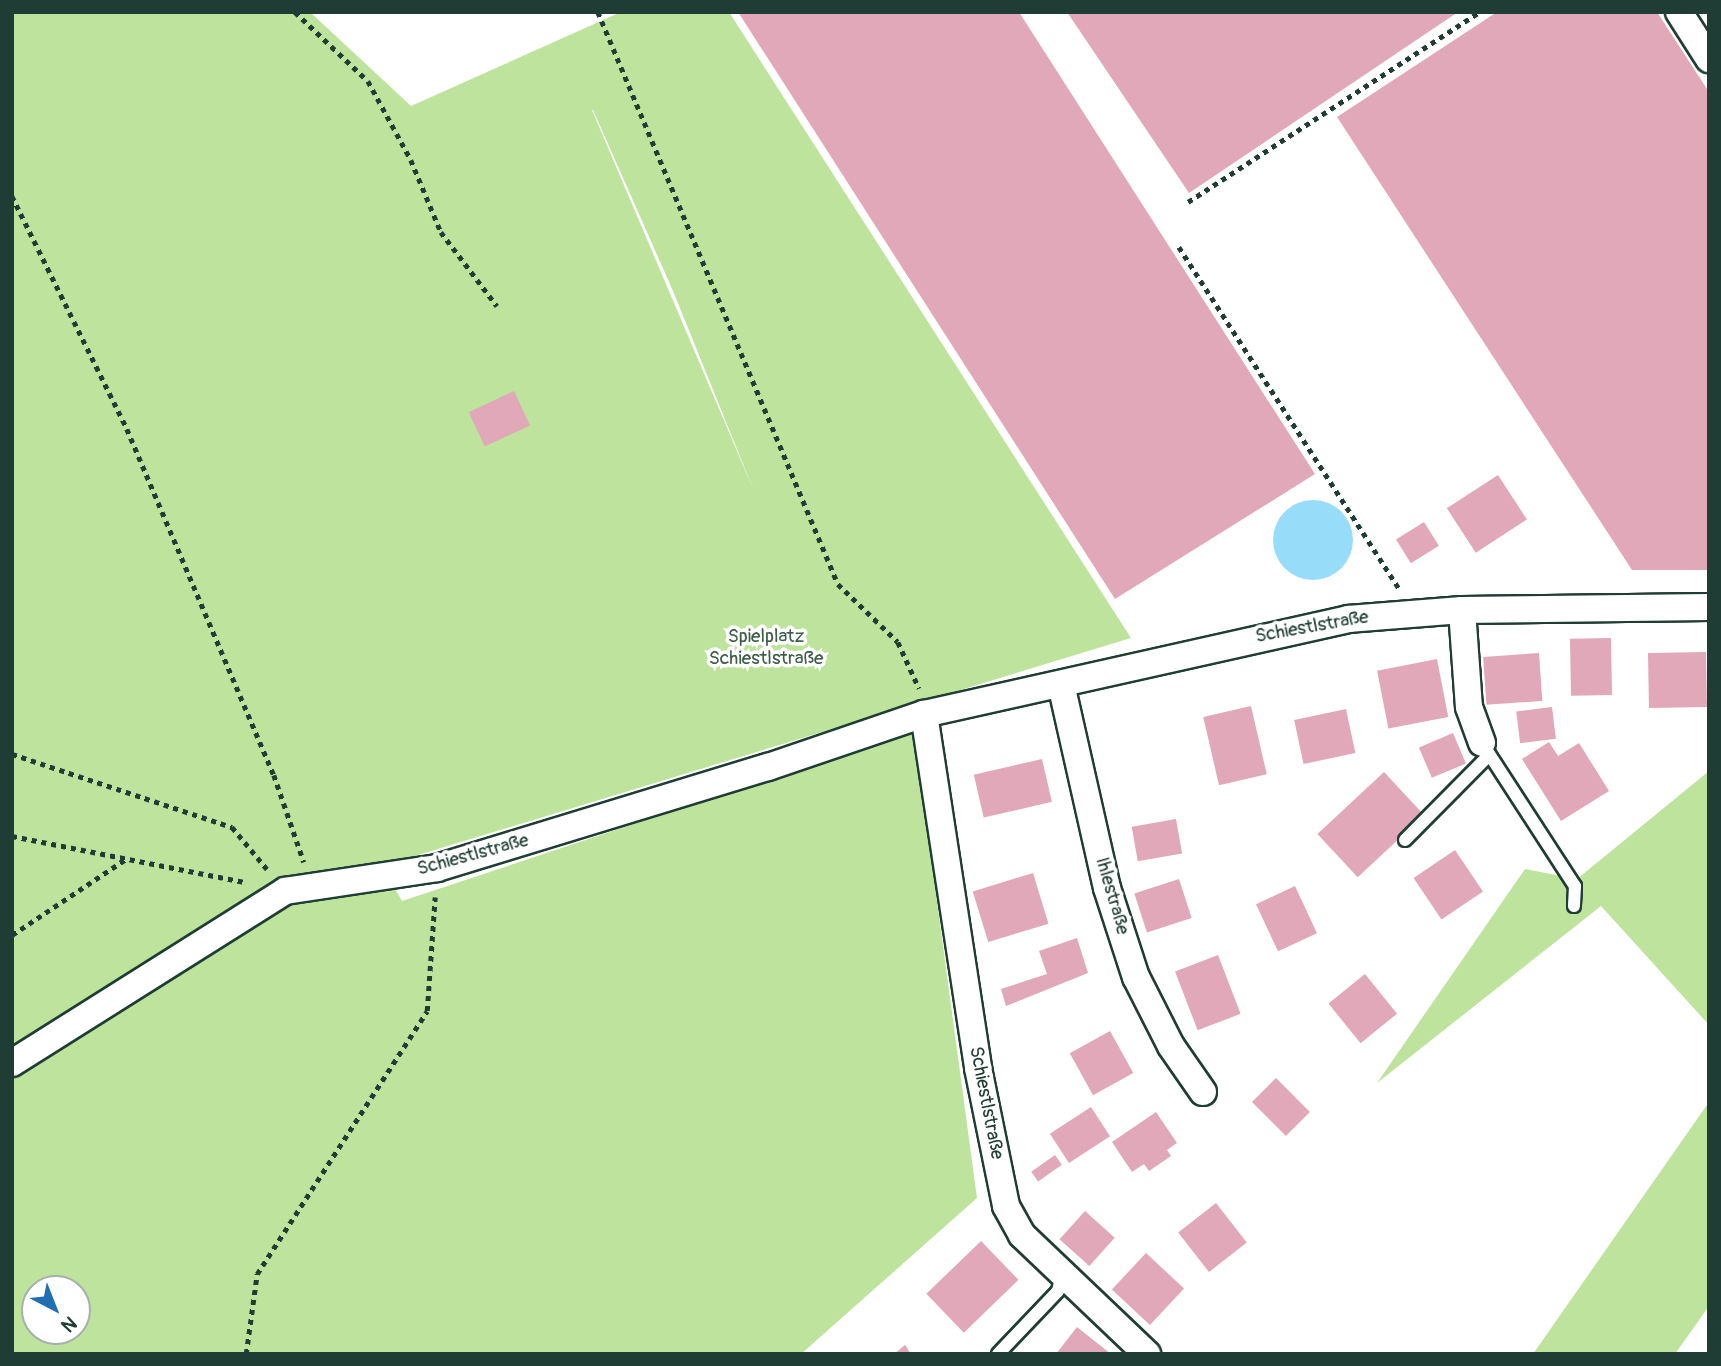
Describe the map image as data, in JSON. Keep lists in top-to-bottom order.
{
  "streets": {
    "street": ["Schiestlstraße", "Ihlestraße"]
  },
  "crossings": [
    ["Schiestlstraße", "Ihlestraße"]
  ],
  "parks": ["Spielplatz Schiestlstraße"],
  "north": "bottom right"
}
